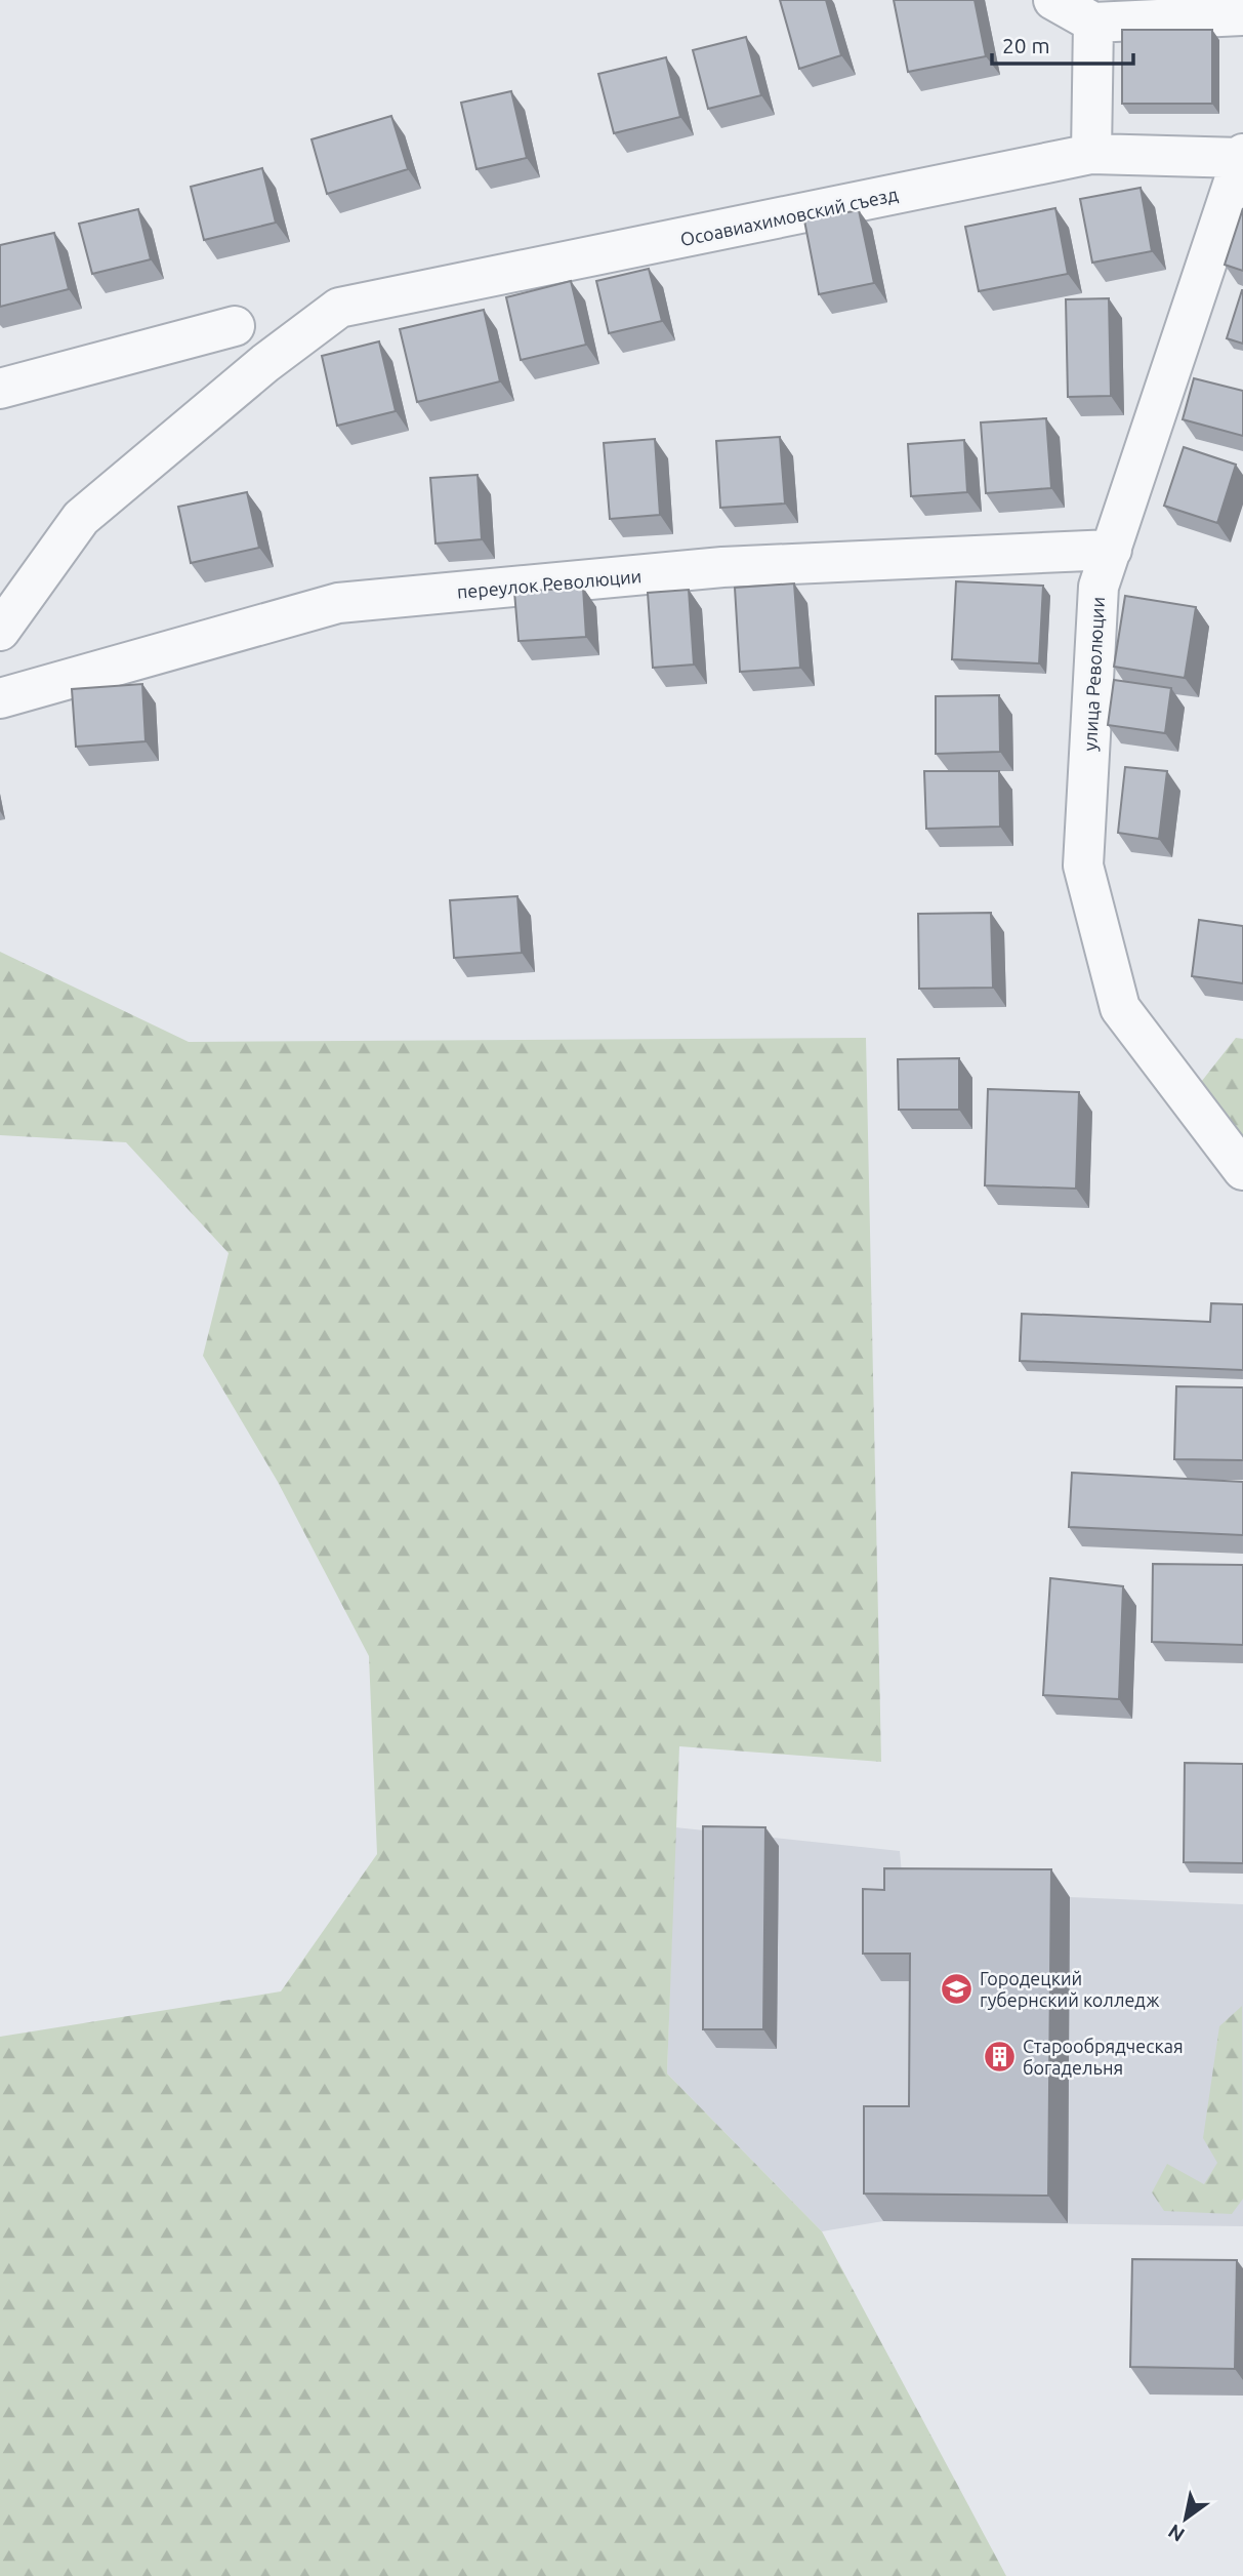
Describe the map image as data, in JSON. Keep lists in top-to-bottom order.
{
  "streets": {
    "street": ["Осоавиахимовский съезд", "переулок Революции", "улица Революции"]
  },
  "crossings": [
    ["Осоавиахимовский съезд", "улица Революции"],
    ["переулок Революции", "улица Революции"]
  ],
  "places": {
    "school or university": ["Городецкий губернский колледж"],
    "building": ["Старообрядческая богадельня"]
  },
  "scale_bar": "20 m",
  "north": "bottom left"
}
